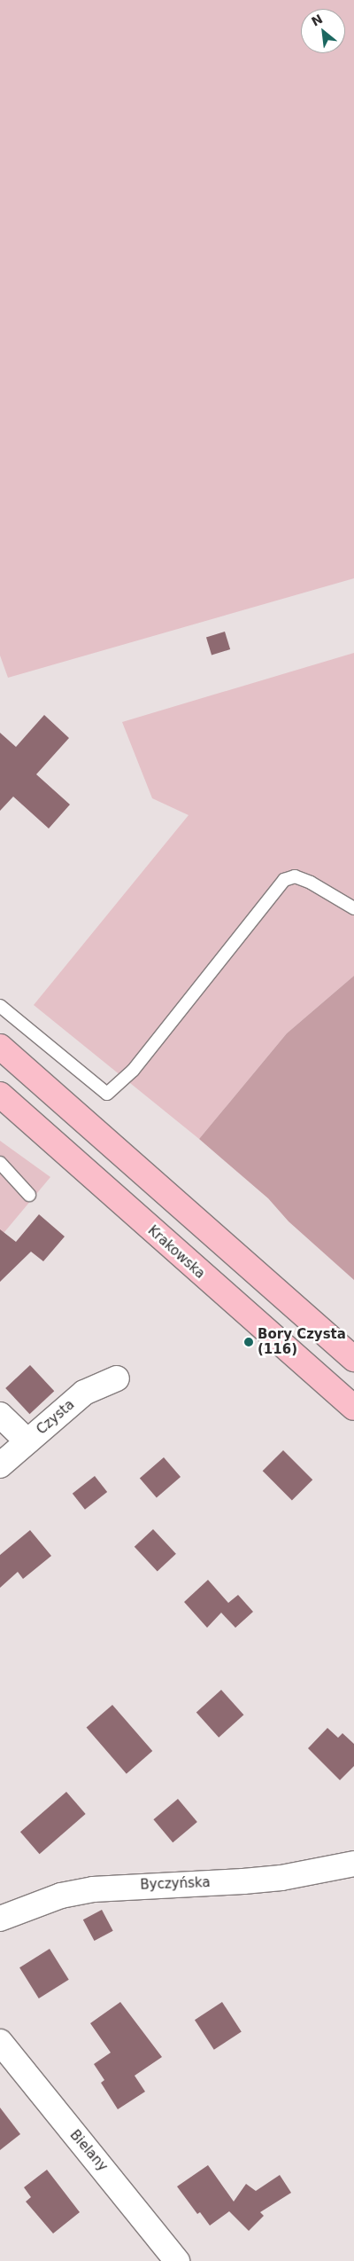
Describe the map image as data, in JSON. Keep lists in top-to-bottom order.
{
  "streets": {
    "main road": ["Krakowska"],
    "street": ["Czysta", "Byczyńska", "Bielany"]
  },
  "places": ["Bory Czysta (116)"],
  "north": "top left"
}
